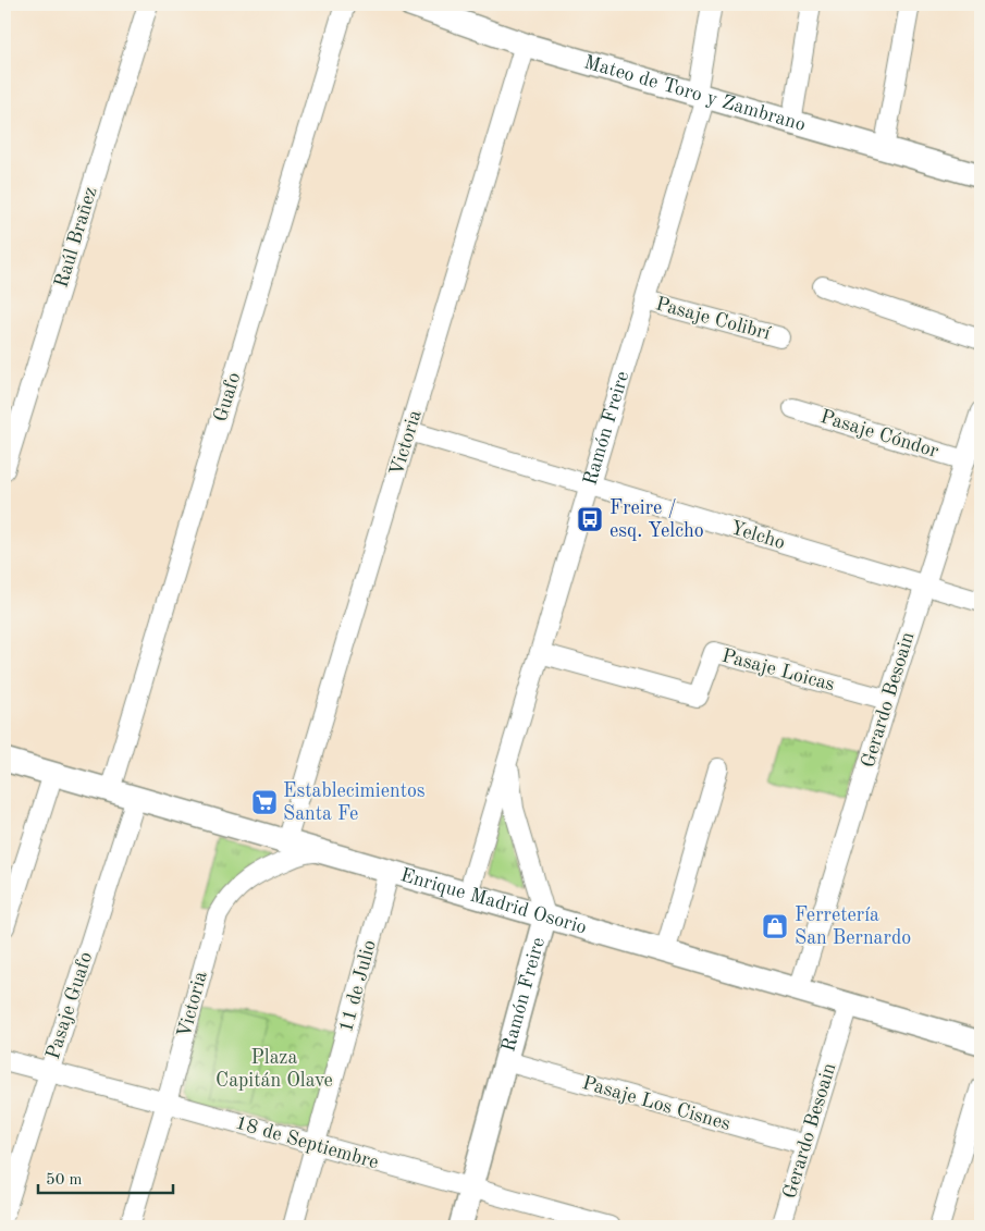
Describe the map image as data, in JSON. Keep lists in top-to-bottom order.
{
  "streets": {
    "street": [
      "Mateo de Toro y Zambrano",
      "Raúl Brañez",
      "Pasaje Colibrí",
      "Guafo",
      "Ramón Freire",
      "Pasaje Cóndor",
      "Victoria",
      "Yelcho",
      "Pasaje Loicas",
      "Gerardo Besoain",
      "Enrique Madrid Osorio",
      "11 de Julio",
      "Pasaje Guafo",
      "Pasaje Los Cisnes",
      "18 de Septiembre"
    ]
  },
  "crossings": [
    ["Mateo de Toro y Zambrano", "Ramón Freire"],
    ["Mateo de Toro y Zambrano", "Victoria"],
    ["Pasaje Colibrí", "Ramón Freire"],
    ["Guafo", "Enrique Madrid Osorio"],
    ["Ramón Freire", "Yelcho"],
    ["Ramón Freire", "Pasaje Loicas"],
    ["Ramón Freire", "Enrique Madrid Osorio"],
    ["Ramón Freire", "Pasaje Los Cisnes"],
    ["Ramón Freire", "18 de Septiembre"],
    ["Pasaje Cóndor", "Gerardo Besoain"],
    ["Victoria", "Yelcho"],
    ["Victoria", "Enrique Madrid Osorio"],
    ["Victoria", "18 de Septiembre"],
    ["Yelcho", "Gerardo Besoain"],
    ["Pasaje Loicas", "Gerardo Besoain"],
    ["Gerardo Besoain", "Enrique Madrid Osorio"],
    ["Gerardo Besoain", "Pasaje Los Cisnes"],
    ["Enrique Madrid Osorio", "11 de Julio"],
    ["Enrique Madrid Osorio", "Pasaje Guafo"],
    ["11 de Julio", "18 de Septiembre"],
    ["Pasaje Guafo", "18 de Septiembre"]
  ],
  "parks": ["Plaza Capitán Olave"],
  "places": {
    "bus stop": ["Freire / esq. Yelcho"],
    "supermarket": ["Establecimientos Santa Fe"],
    "shop": ["Ferretería San Bernardo"]
  },
  "scale_bar": "50 m"
}
